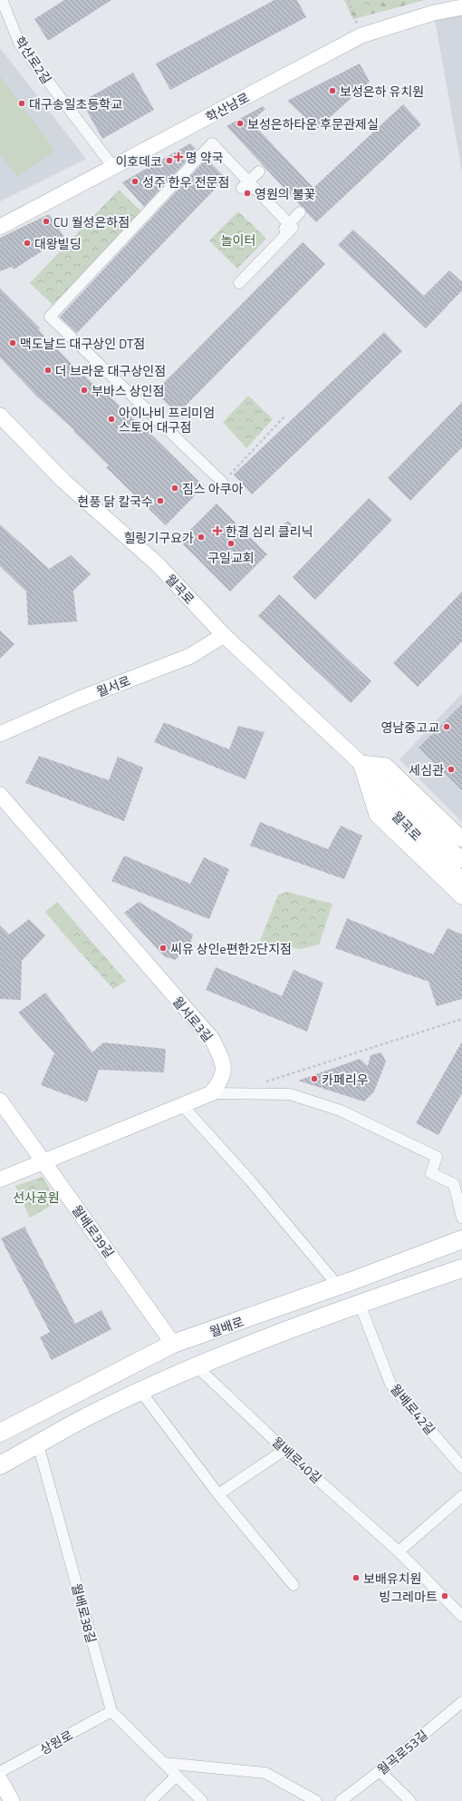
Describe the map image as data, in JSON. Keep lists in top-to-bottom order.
{
  "streets": {
    "main road": [
      "학산남로",
      "월곡로",
      "월서로",
      "월서로3길",
      "월배로39길",
      "월배로"
    ],
    "street": [
      "학산로2길",
      "월배로42길",
      "월배로40길",
      "월배로38길",
      "상원로",
      "월곡로53길"
    ]
  },
  "crossings": [
    ["학산로2길", "학산남로"],
    ["월곡로", "월서로"],
    ["월서로3길", "월배로39길"],
    ["월배로39길", "월배로"],
    ["월배로", "월배로42길"],
    ["월배로", "월배로40길"],
    ["월배로", "월배로38길"],
    ["월배로38길", "상원로"]
  ],
  "parks": ["놀이터", "선사공원"],
  "places": {
    "other": [
      "보성은하 유치원",
      "대구송일초등학교",
      "보성은하타운 후문관제실",
      "이호데코",
      "성주 한우 전문점",
      "영원의 불꽃",
      "CU 월성은하점",
      "대왕빌딩",
      "맥도날드 대구상인 DT점",
      "더 브라운 대구상인점",
      "부바스 상인점",
      "아이나비 프리미엄 스토어 대구점",
      "짐스 아쿠아",
      "현풍 닭 칼국수",
      "힐링기구요가",
      "구일교회",
      "영남중고교",
      "세심관",
      "씨유 상인e편한2단지점",
      "카페리우",
      "보배유치원",
      "빙그레마트"
    ],
    "health": ["명 약국", "한결 심리 클리닉"]
  }
}
